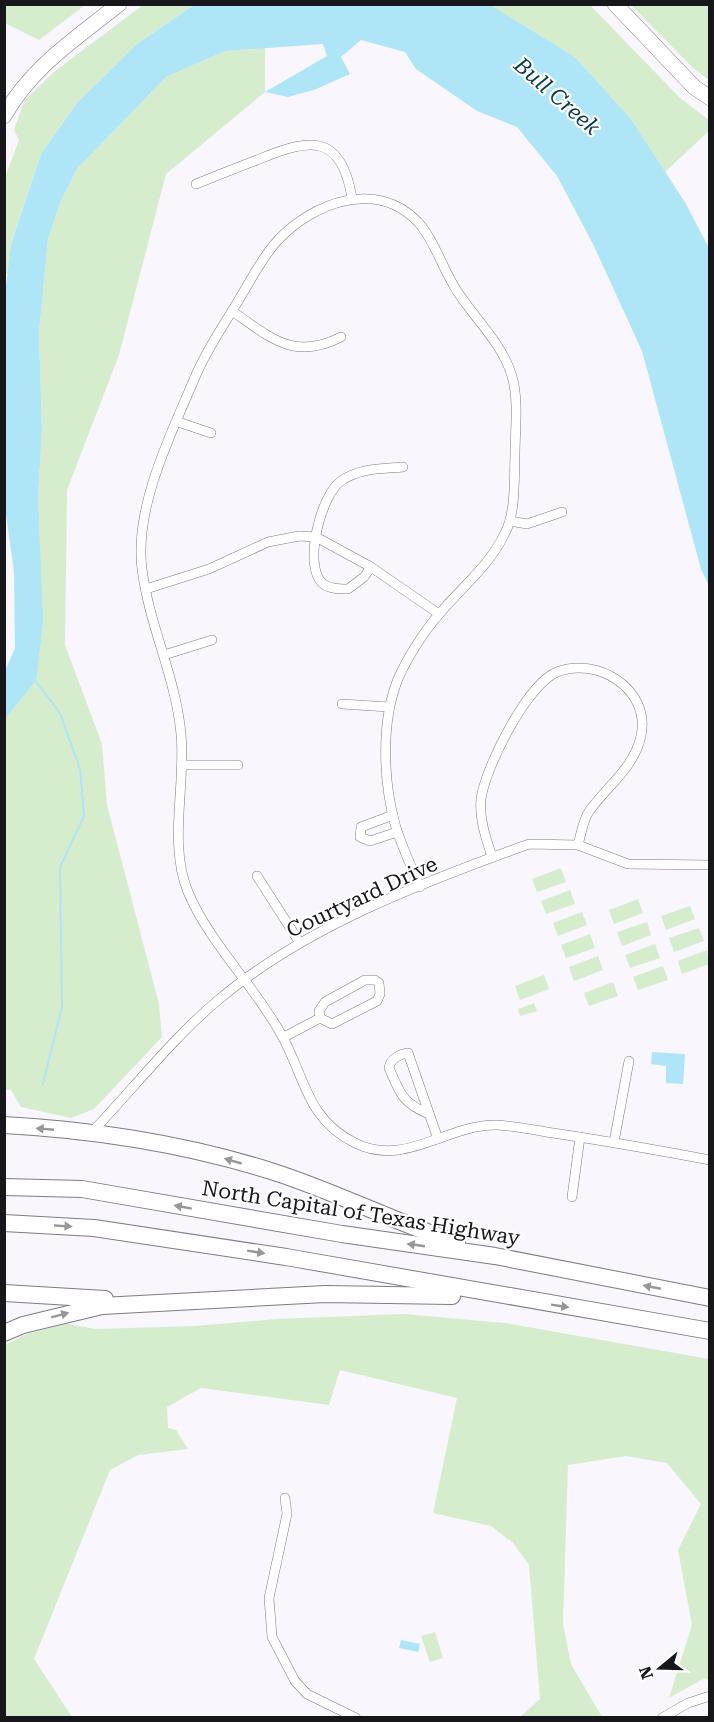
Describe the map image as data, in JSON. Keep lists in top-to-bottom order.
{
  "streets": {
    "highway": ["North Capital of Texas Highway"],
    "street": ["Courtyard Drive"]
  },
  "water": ["Bull Creek"],
  "north": "left"
}
